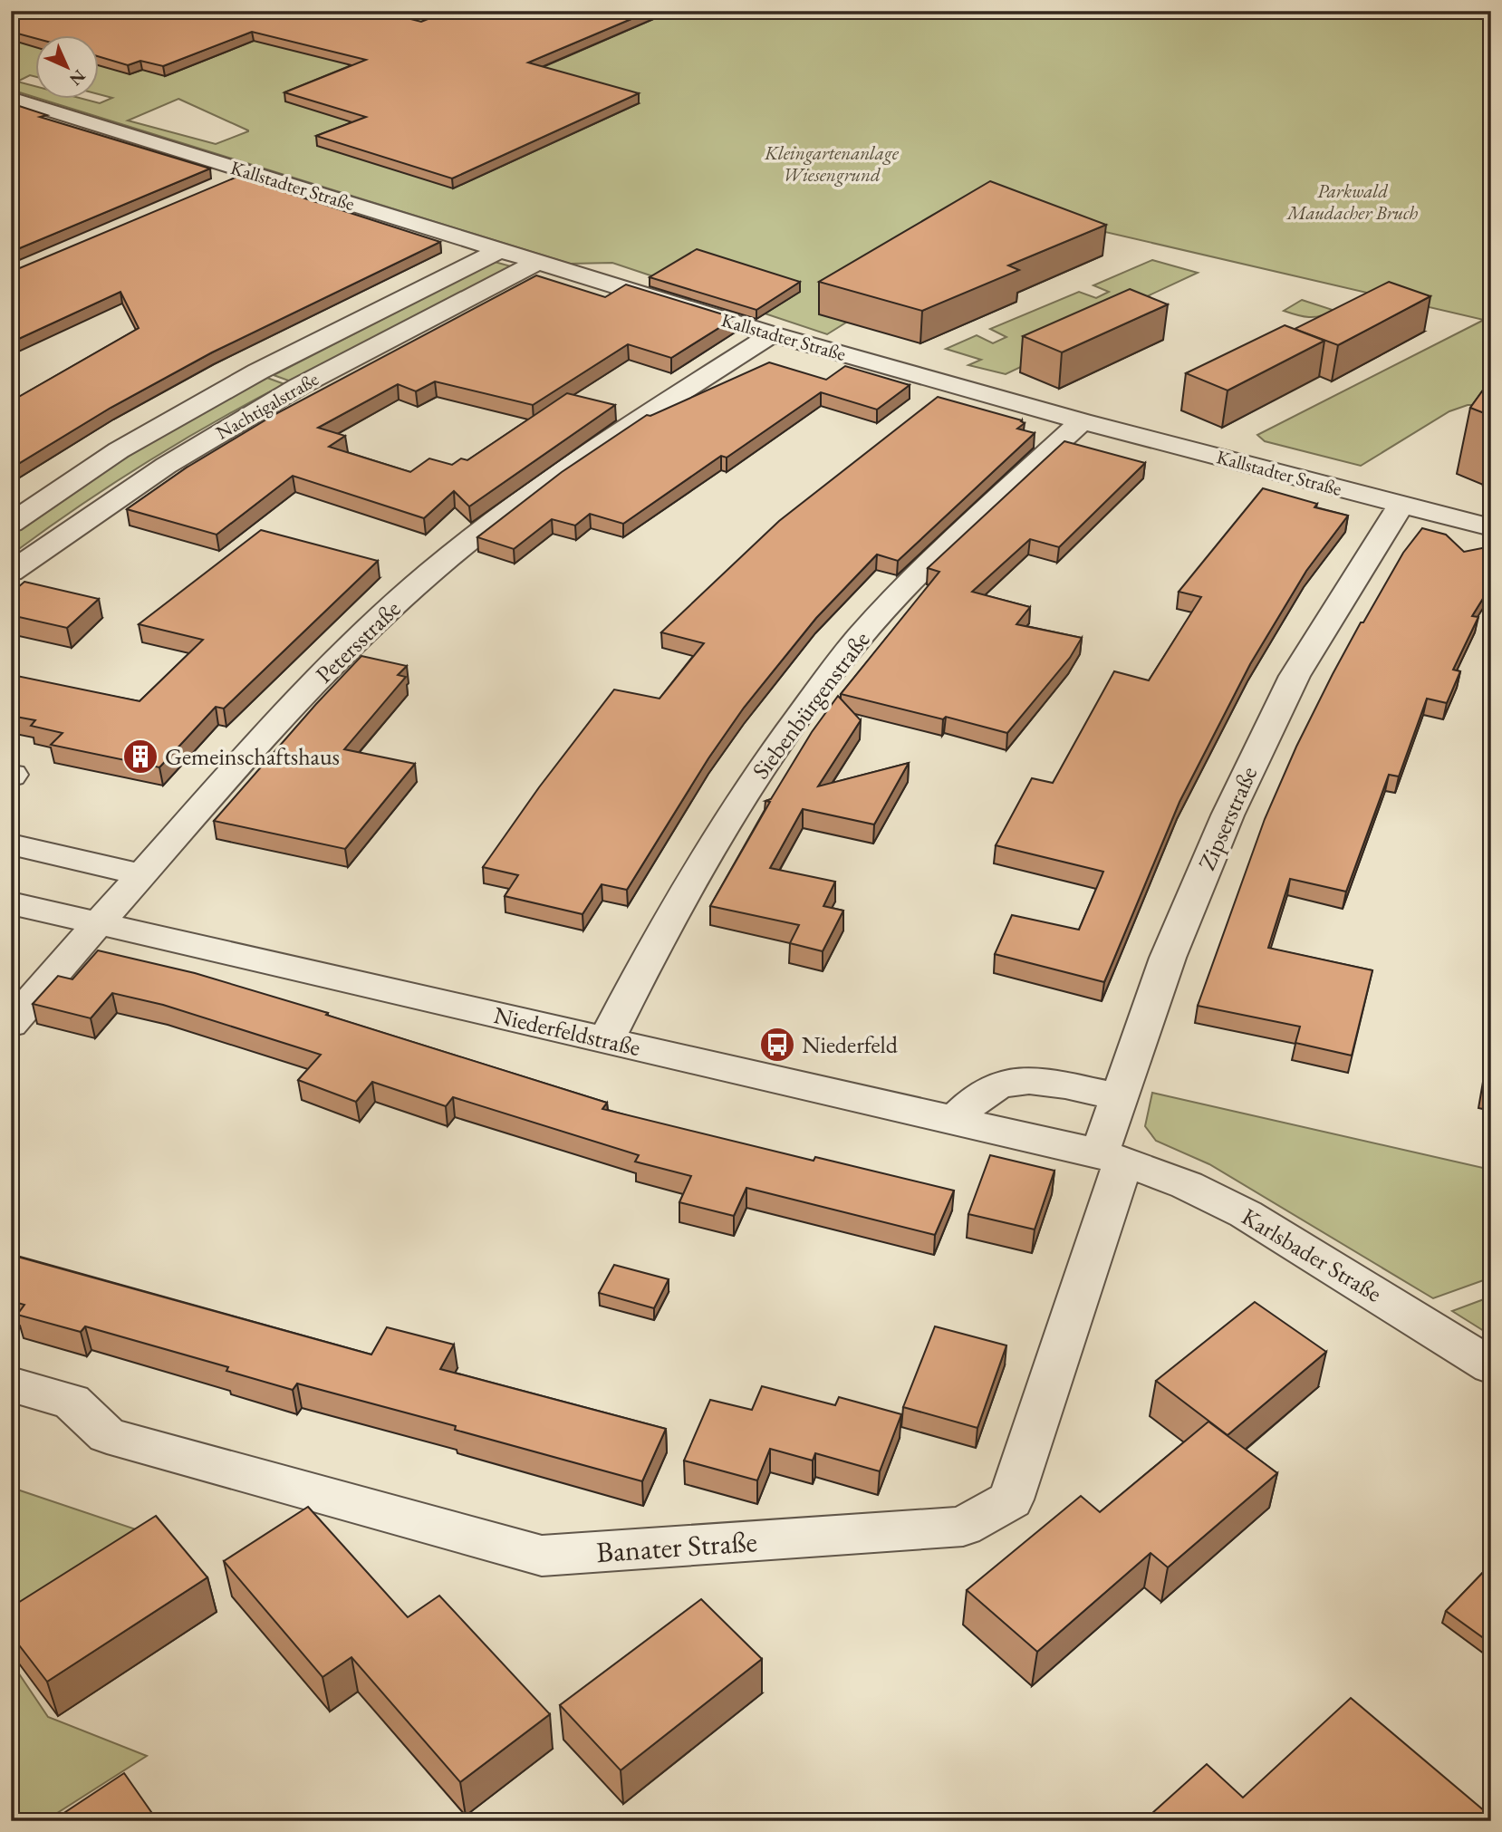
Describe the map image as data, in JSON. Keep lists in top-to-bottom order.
{
  "streets": {
    "street": [
      "Kallstadter Straße",
      "Nachtigalstraße",
      "Petersstraße",
      "Siebenbürgenstraße",
      "Zipserstraße",
      "Niederfeldstraße",
      "Karlsbader Straße",
      "Banater Straße"
    ]
  },
  "crossings": [
    ["Kallstadter Straße", "Nachtigalstraße"],
    ["Kallstadter Straße", "Petersstraße"],
    ["Kallstadter Straße", "Siebenbürgenstraße"],
    ["Kallstadter Straße", "Zipserstraße"],
    ["Petersstraße", "Niederfeldstraße"],
    ["Siebenbürgenstraße", "Niederfeldstraße"],
    ["Zipserstraße", "Niederfeldstraße"],
    ["Zipserstraße", "Karlsbader Straße"],
    ["Zipserstraße", "Banater Straße"],
    ["Niederfeldstraße", "Karlsbader Straße"],
    ["Niederfeldstraße", "Banater Straße"],
    ["Karlsbader Straße", "Banater Straße"]
  ],
  "parks": ["Kleingartenanlage Wiesengrund", "Parkwald Maudacher Bruch"],
  "places": {
    "building": ["Gemeinschaftshaus"],
    "bus stop": ["Niederfeld"]
  },
  "north": "bottom right"
}
